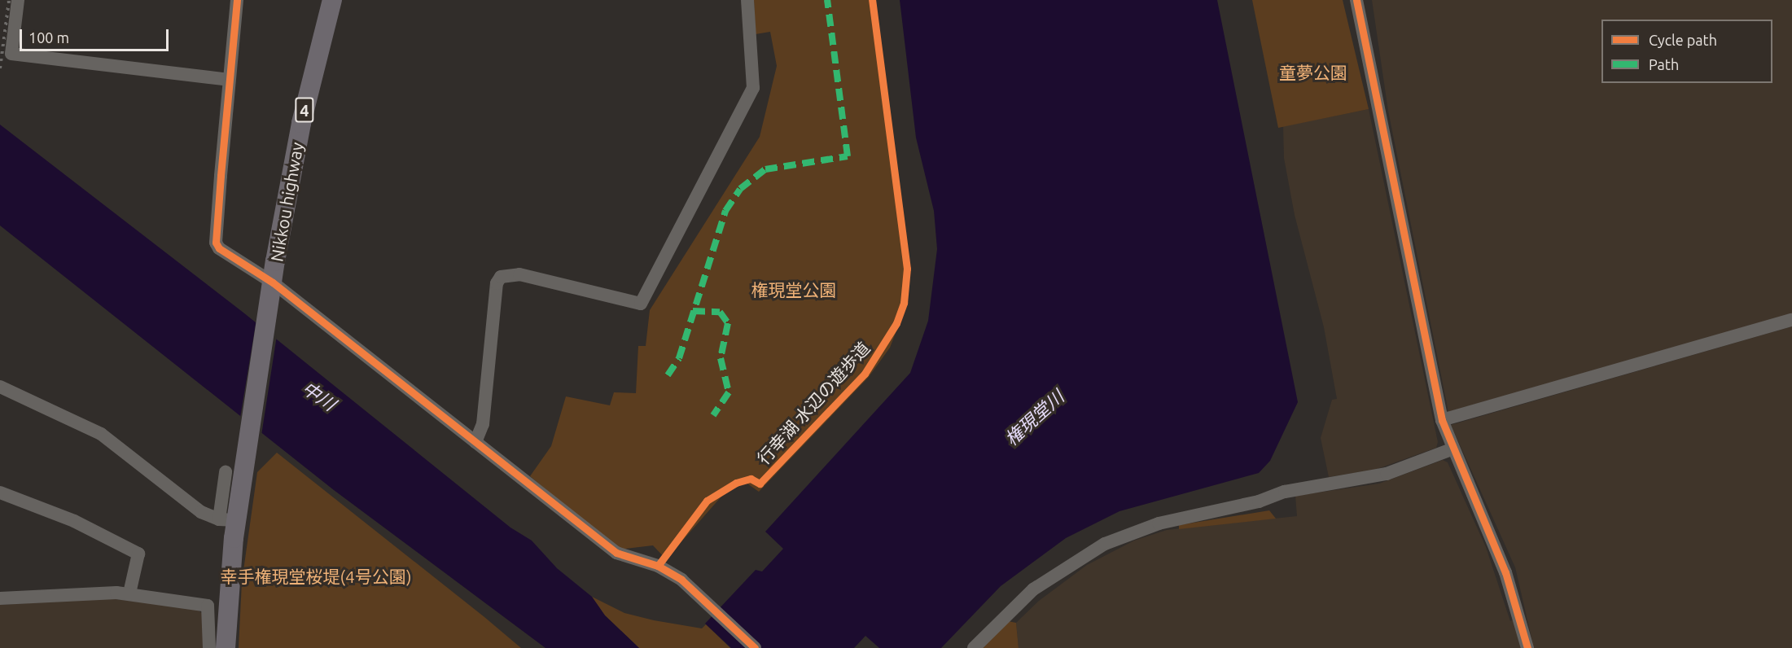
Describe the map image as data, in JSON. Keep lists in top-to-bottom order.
{
  "streets": {
    "highway": ["4", "Nikkou highway"],
    "cycle path": ["行幸湖 水辺の遊歩道"]
  },
  "crossings": [
    ["4", "Nikkou highway"]
  ],
  "water": ["中川", "権現堂川"],
  "parks": ["童夢公園", "権現堂公園", "幸手権現堂桜堤(4号公園)"],
  "legend": ["Cycle path", "Path"],
  "scale_bar": "100 m"
}
